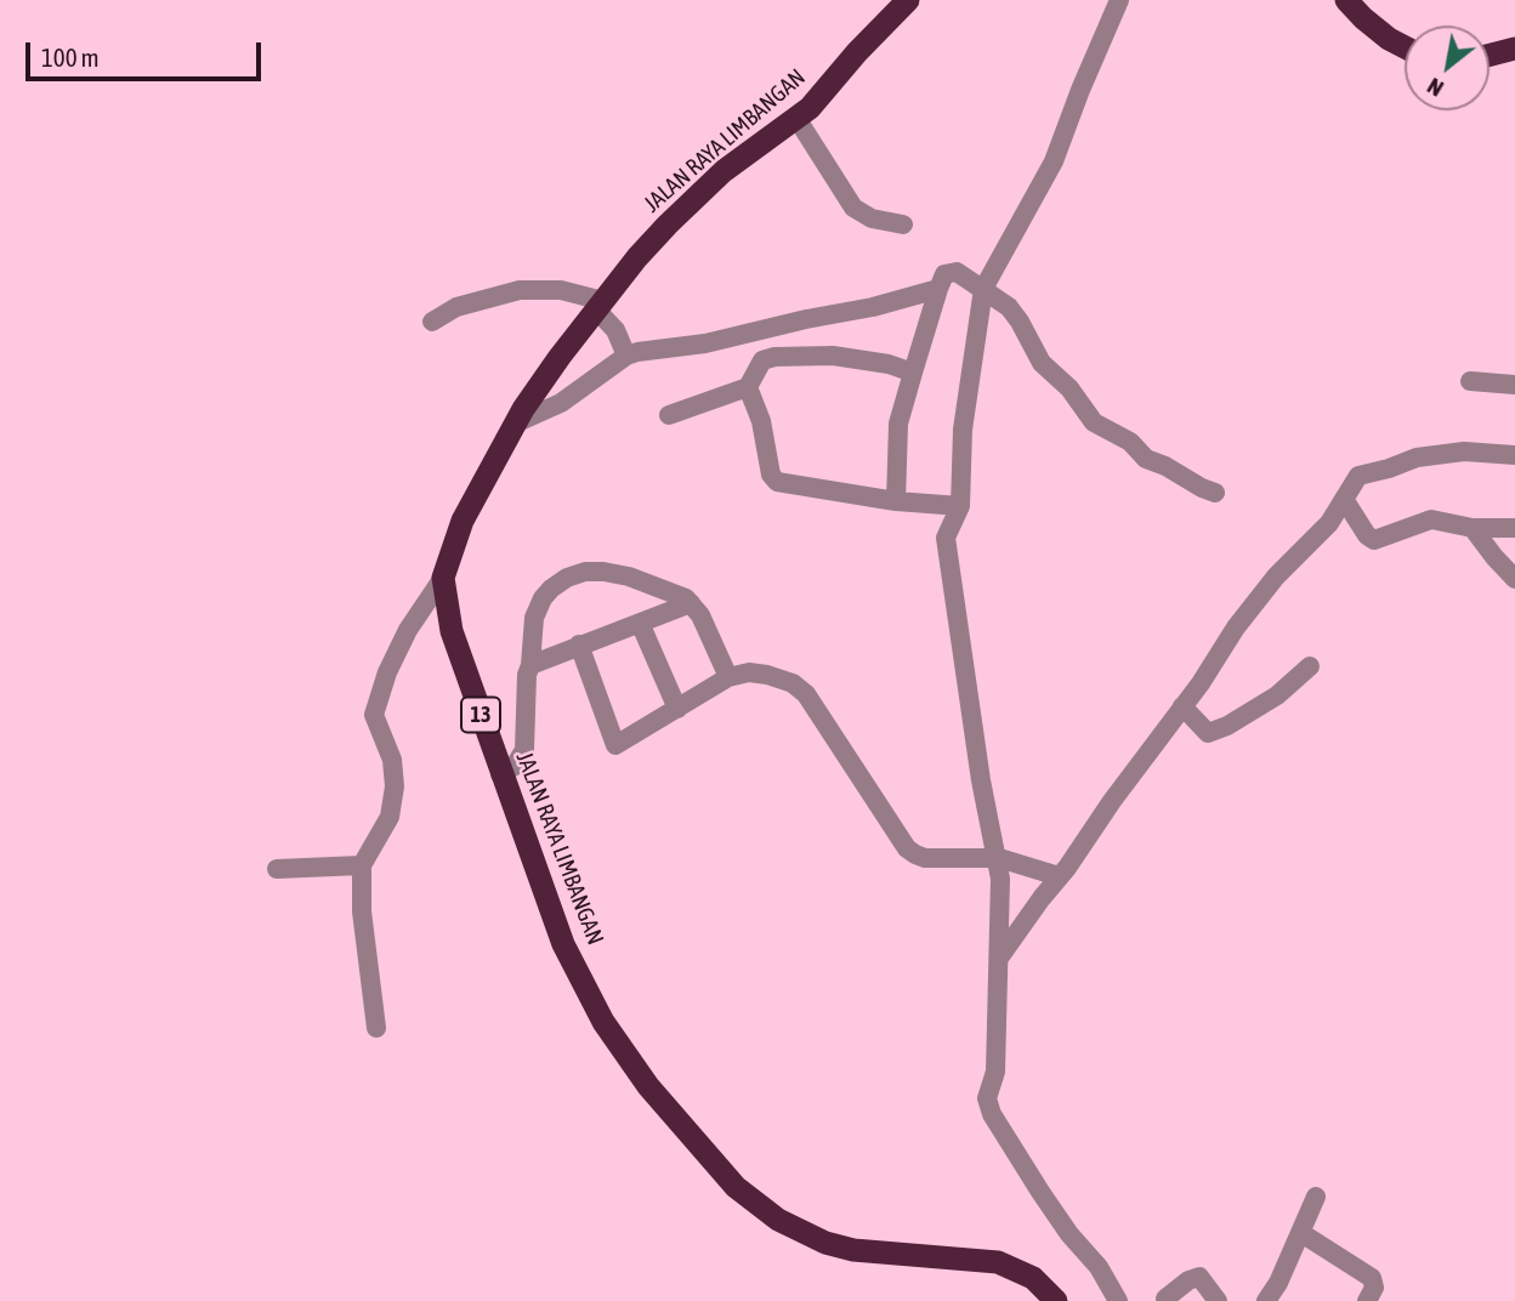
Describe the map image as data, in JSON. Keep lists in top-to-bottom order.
{
  "streets": {
    "highway": ["JALAN RAYA LIMBANGAN", "13"]
  },
  "scale_bar": "100 m",
  "north": "bottom left"
}
